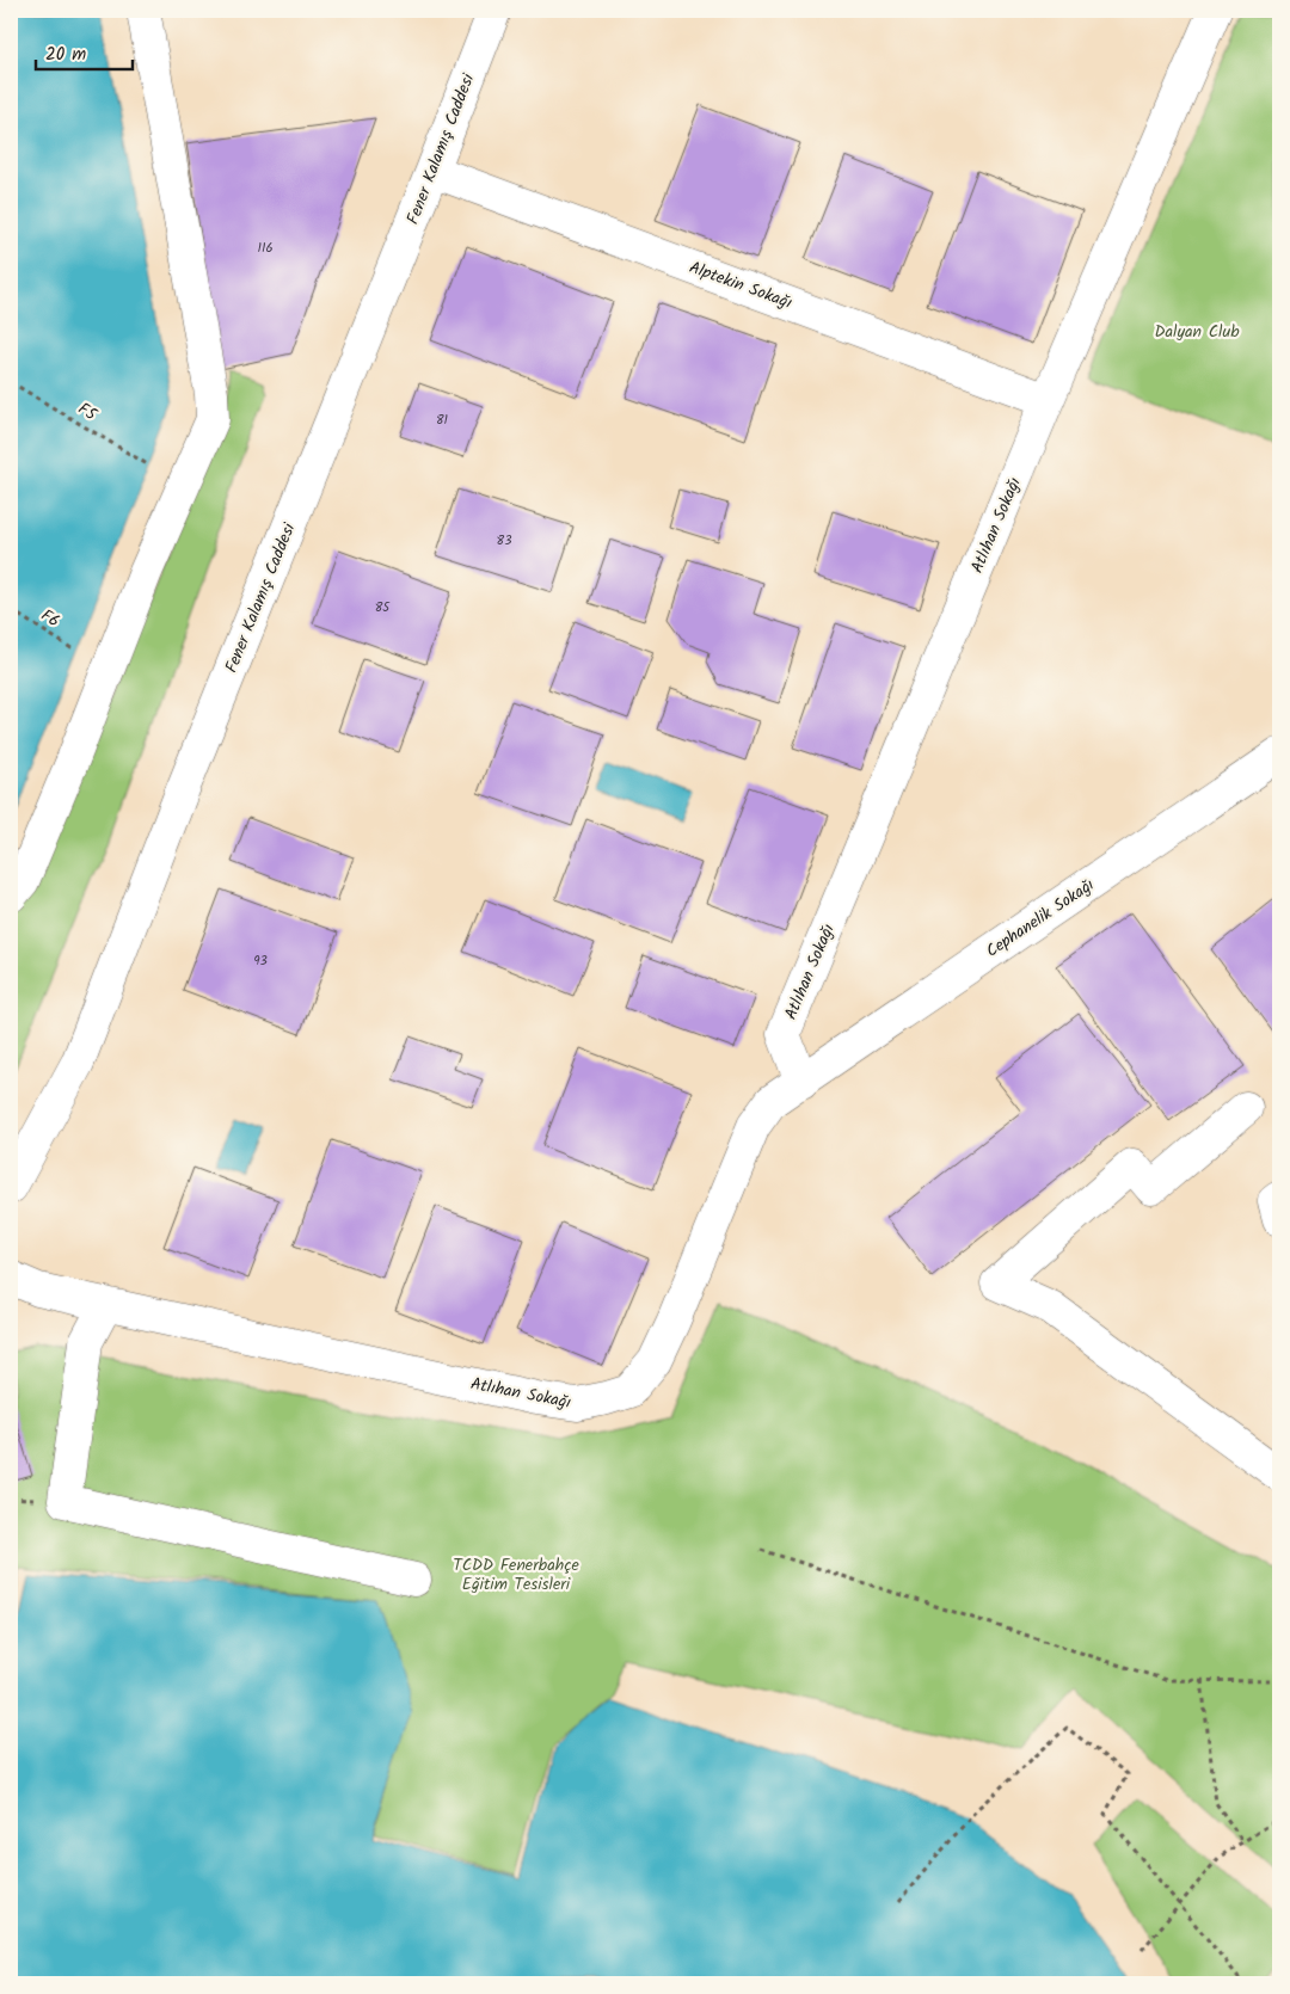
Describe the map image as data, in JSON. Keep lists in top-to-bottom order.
{
  "streets": {
    "street": [
      "Fener Kalamış Caddesi",
      "Alptekin Sokağı",
      "Atlıhan Sokağı",
      "Cephanelik Sokağı"
    ],
    "path": ["F5", "F6"]
  },
  "crossings": [
    ["Fener Kalamış Caddesi", "Alptekin Sokağı"],
    ["Alptekin Sokağı", "Atlıhan Sokağı"],
    ["Atlıhan Sokağı", "Cephanelik Sokağı"]
  ],
  "parks": ["Dalyan Club", "TCDD Fenerbahçe Eğitim Tesisleri"],
  "house_numbers": [
    "116",
    "81",
    "83",
    "85",
    "93"
  ],
  "scale_bar": "20 m"
}
